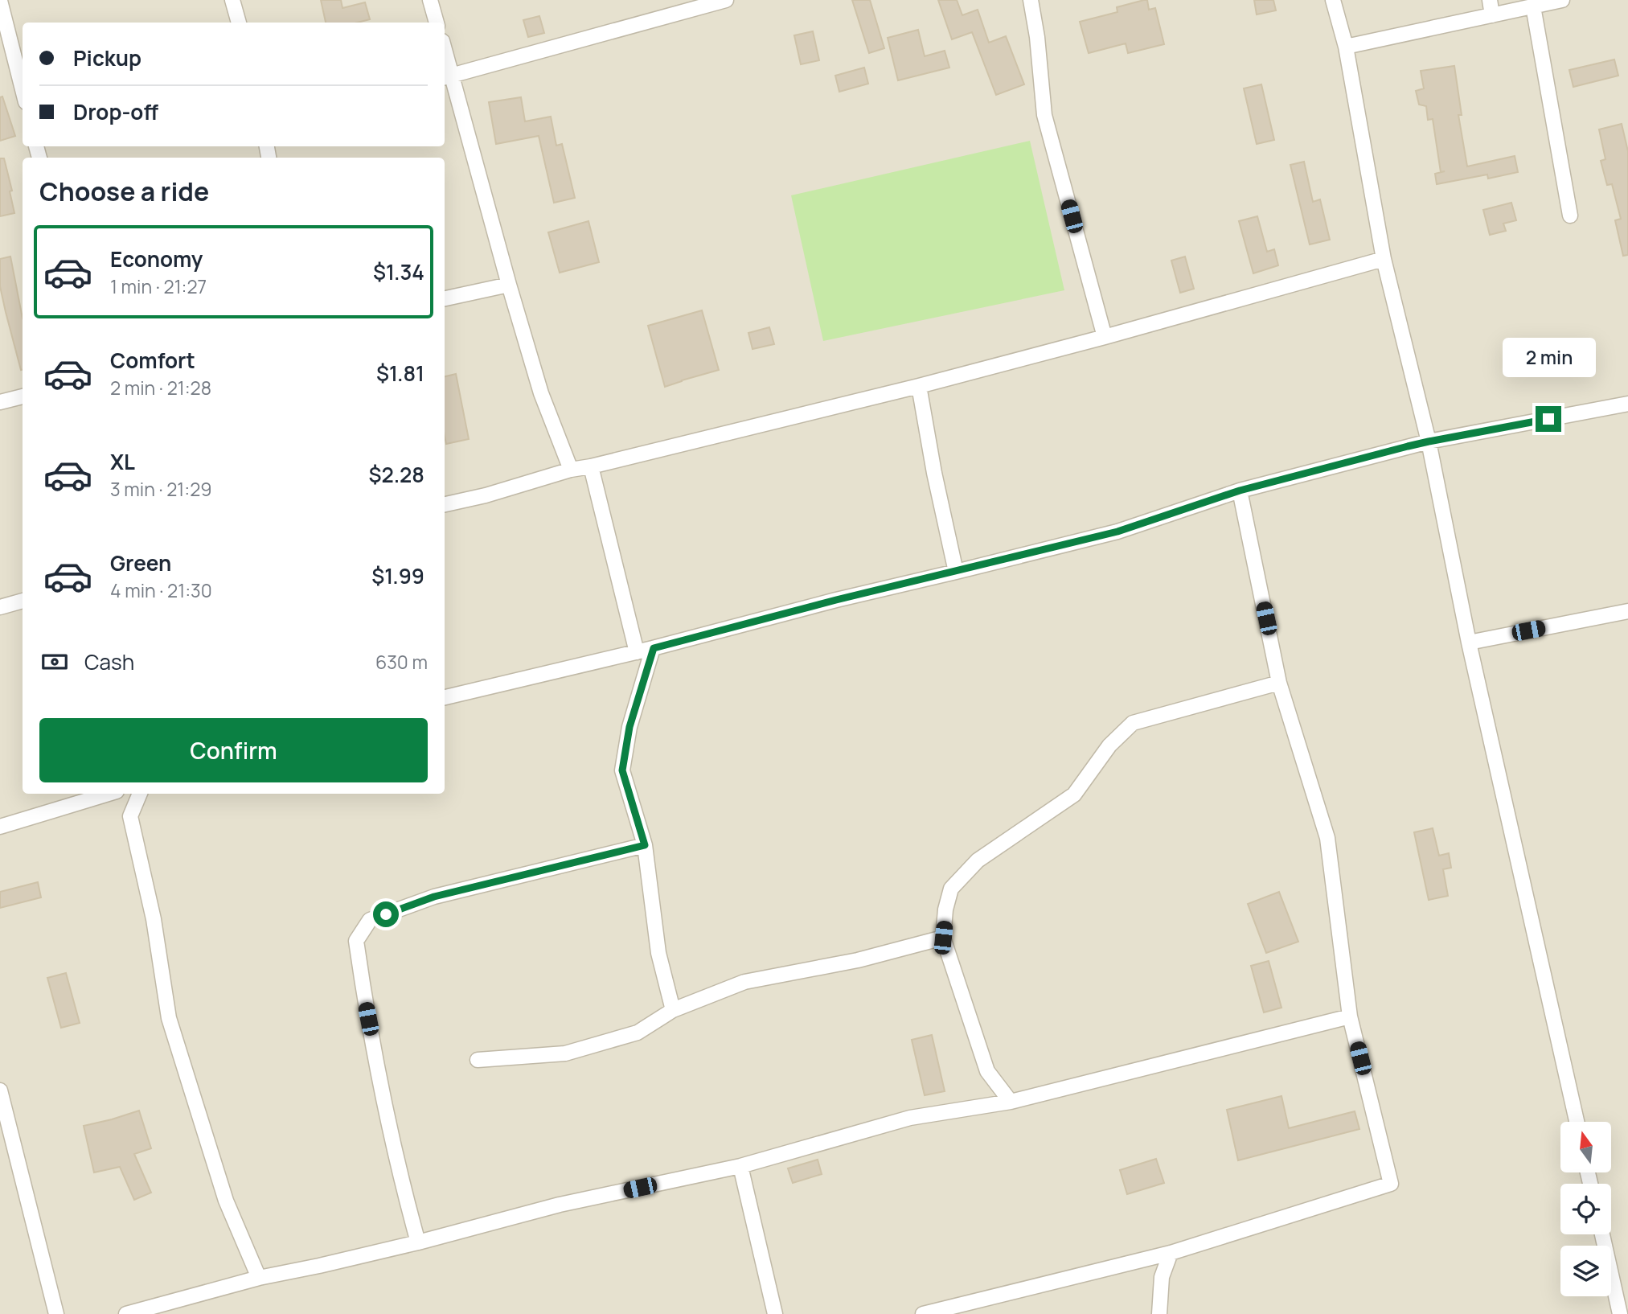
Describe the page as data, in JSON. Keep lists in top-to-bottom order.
{
  "north": "top",
  "page": {
    "banner": ["Pickup", "Drop-off"],
    "heading": "Choose a ride",
    "list": [
      {
        "name": "Economy",
        "note": "1 min · 21:27",
        "value": "$1.34"
      },
      {
        "name": "Comfort",
        "note": "2 min · 21:28",
        "value": "$1.81"
      },
      {
        "name": "XL",
        "note": "3 min · 21:29",
        "value": "$2.28"
      },
      {
        "name": "Green",
        "note": "4 min · 21:30",
        "value": "$1.99"
      }
    ],
    "bubble": "2 min",
    "pay": ["Cash", "630 m"],
    "buttons": "Confirm"
  }
}
